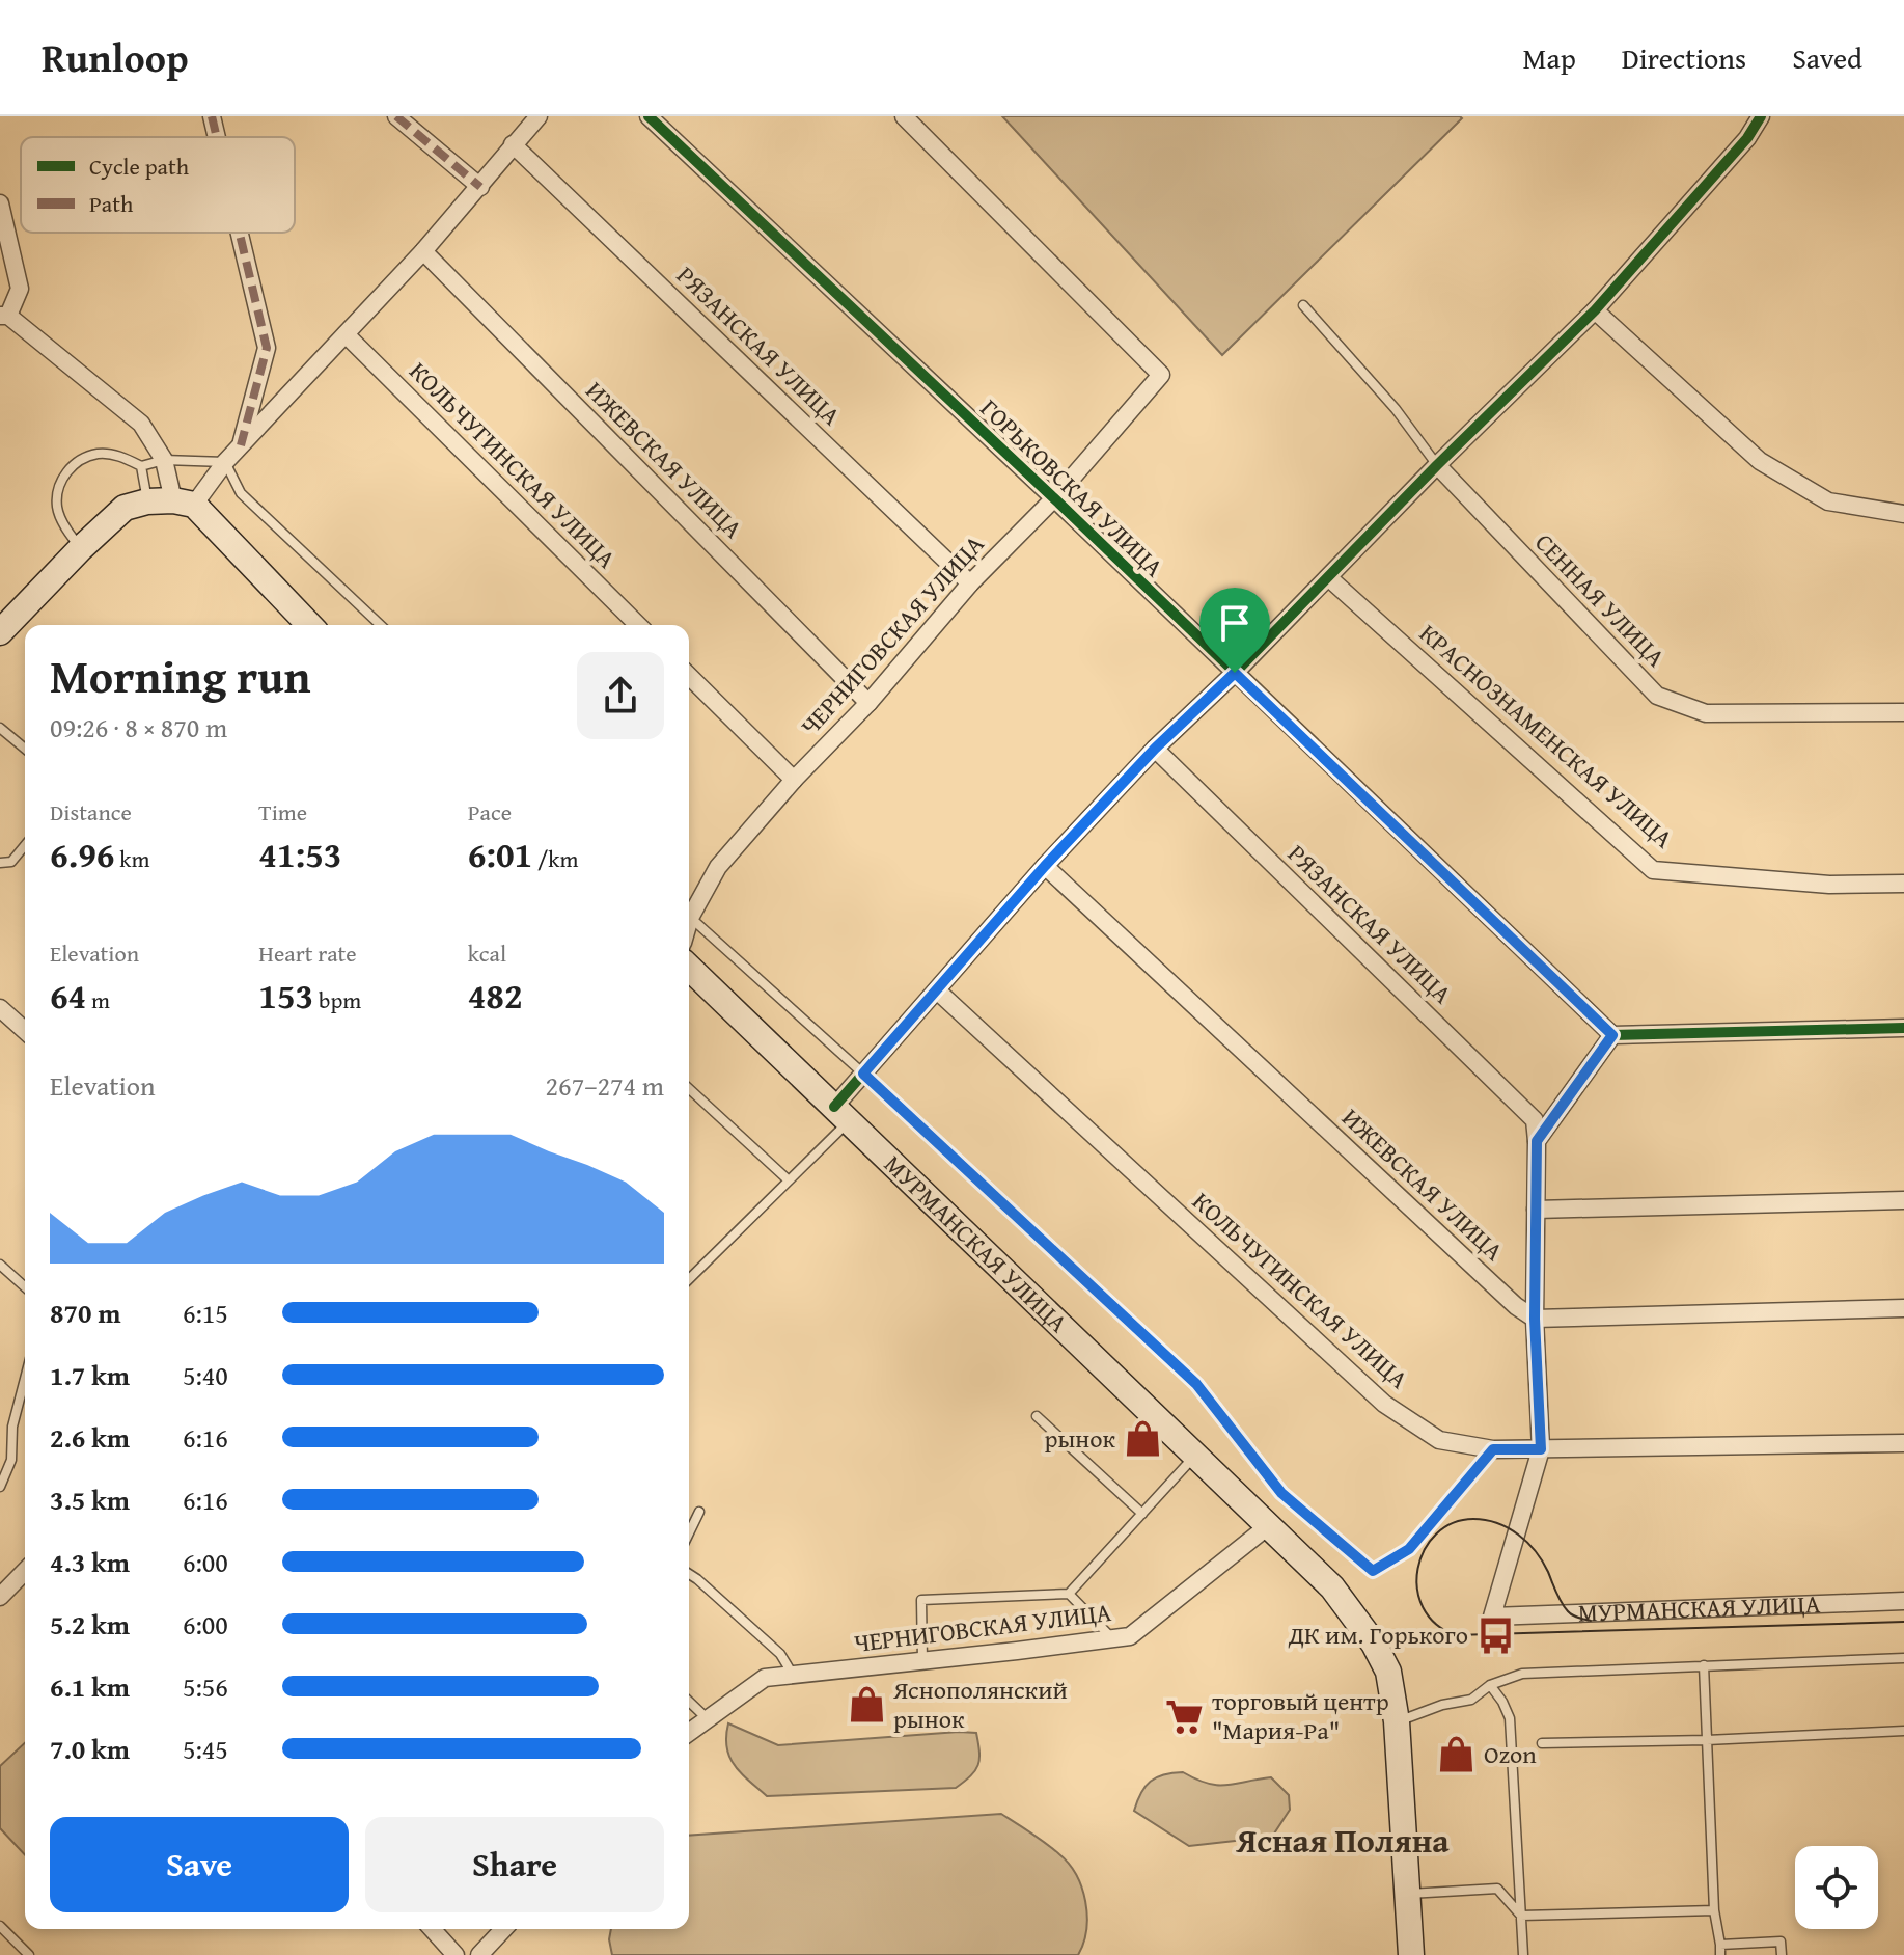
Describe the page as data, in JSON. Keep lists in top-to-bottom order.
{
  "streets": {
    "main road": ["МУРМАНСКАЯ УЛИЦА"],
    "street": [
      "РЯЗАНСКАЯ УЛИЦА",
      "ИЖЕВСКАЯ УЛИЦА",
      "КОЛЬЧУГИНСКАЯ УЛИЦА",
      "ГОРЬКОВСКАЯ УЛИЦА",
      "СЕННАЯ УЛИЦА",
      "ЧЕРНИГОВСКАЯ УЛИЦА",
      "КРАСНОЗНАМЕНСКАЯ УЛИЦА"
    ]
  },
  "crossings": [
    ["РЯЗАНСКАЯ УЛИЦА", "ЧЕРНИГОВСКАЯ УЛИЦА"],
    ["ИЖЕВСКАЯ УЛИЦА", "ЧЕРНИГОВСКАЯ УЛИЦА"],
    ["КОЛЬЧУГИНСКАЯ УЛИЦА", "МУРМАНСКАЯ УЛИЦА"],
    ["ГОРЬКОВСКАЯ УЛИЦА", "ЧЕРНИГОВСКАЯ УЛИЦА"],
    ["ЧЕРНИГОВСКАЯ УЛИЦА", "МУРМАНСКАЯ УЛИЦА"]
  ],
  "districts": ["Ясная Поляна"],
  "places": {
    "shop": ["рынок", "Яснополянский рынок", "Ozon"],
    "bus stop": ["ДК им. Горького"],
    "supermarket": ["торговый центр \"Мария-Ра\""]
  },
  "legend": ["Cycle path", "Path"],
  "page": {
    "header": "Runloop",
    "nav": ["Map", "Directions", "Saved"],
    "heading": ["Morning run", "09:26 · 8 × 870 m"],
    "stats": [
      ["Distance", "6.96 km"],
      ["Time", "41:53"],
      ["Pace", "6:01 /km"],
      ["Elevation", "64 m"],
      ["Heart rate", "153 bpm"],
      ["kcal", "482"]
    ],
    "chart": ["Elevation", "267–274 m"],
    "list": [
      {
        "name": "870 m",
        "note": "6:15"
      },
      {
        "name": "1.7 km",
        "note": "5:40"
      },
      {
        "name": "2.6 km",
        "note": "6:16"
      },
      {
        "name": "3.5 km",
        "note": "6:16"
      },
      {
        "name": "4.3 km",
        "note": "6:00"
      },
      {
        "name": "5.2 km",
        "note": "6:00"
      },
      {
        "name": "6.1 km",
        "note": "5:56"
      },
      {
        "name": "7.0 km",
        "note": "5:45"
      }
    ],
    "buttons": ["Save", "Share"]
  }
}
